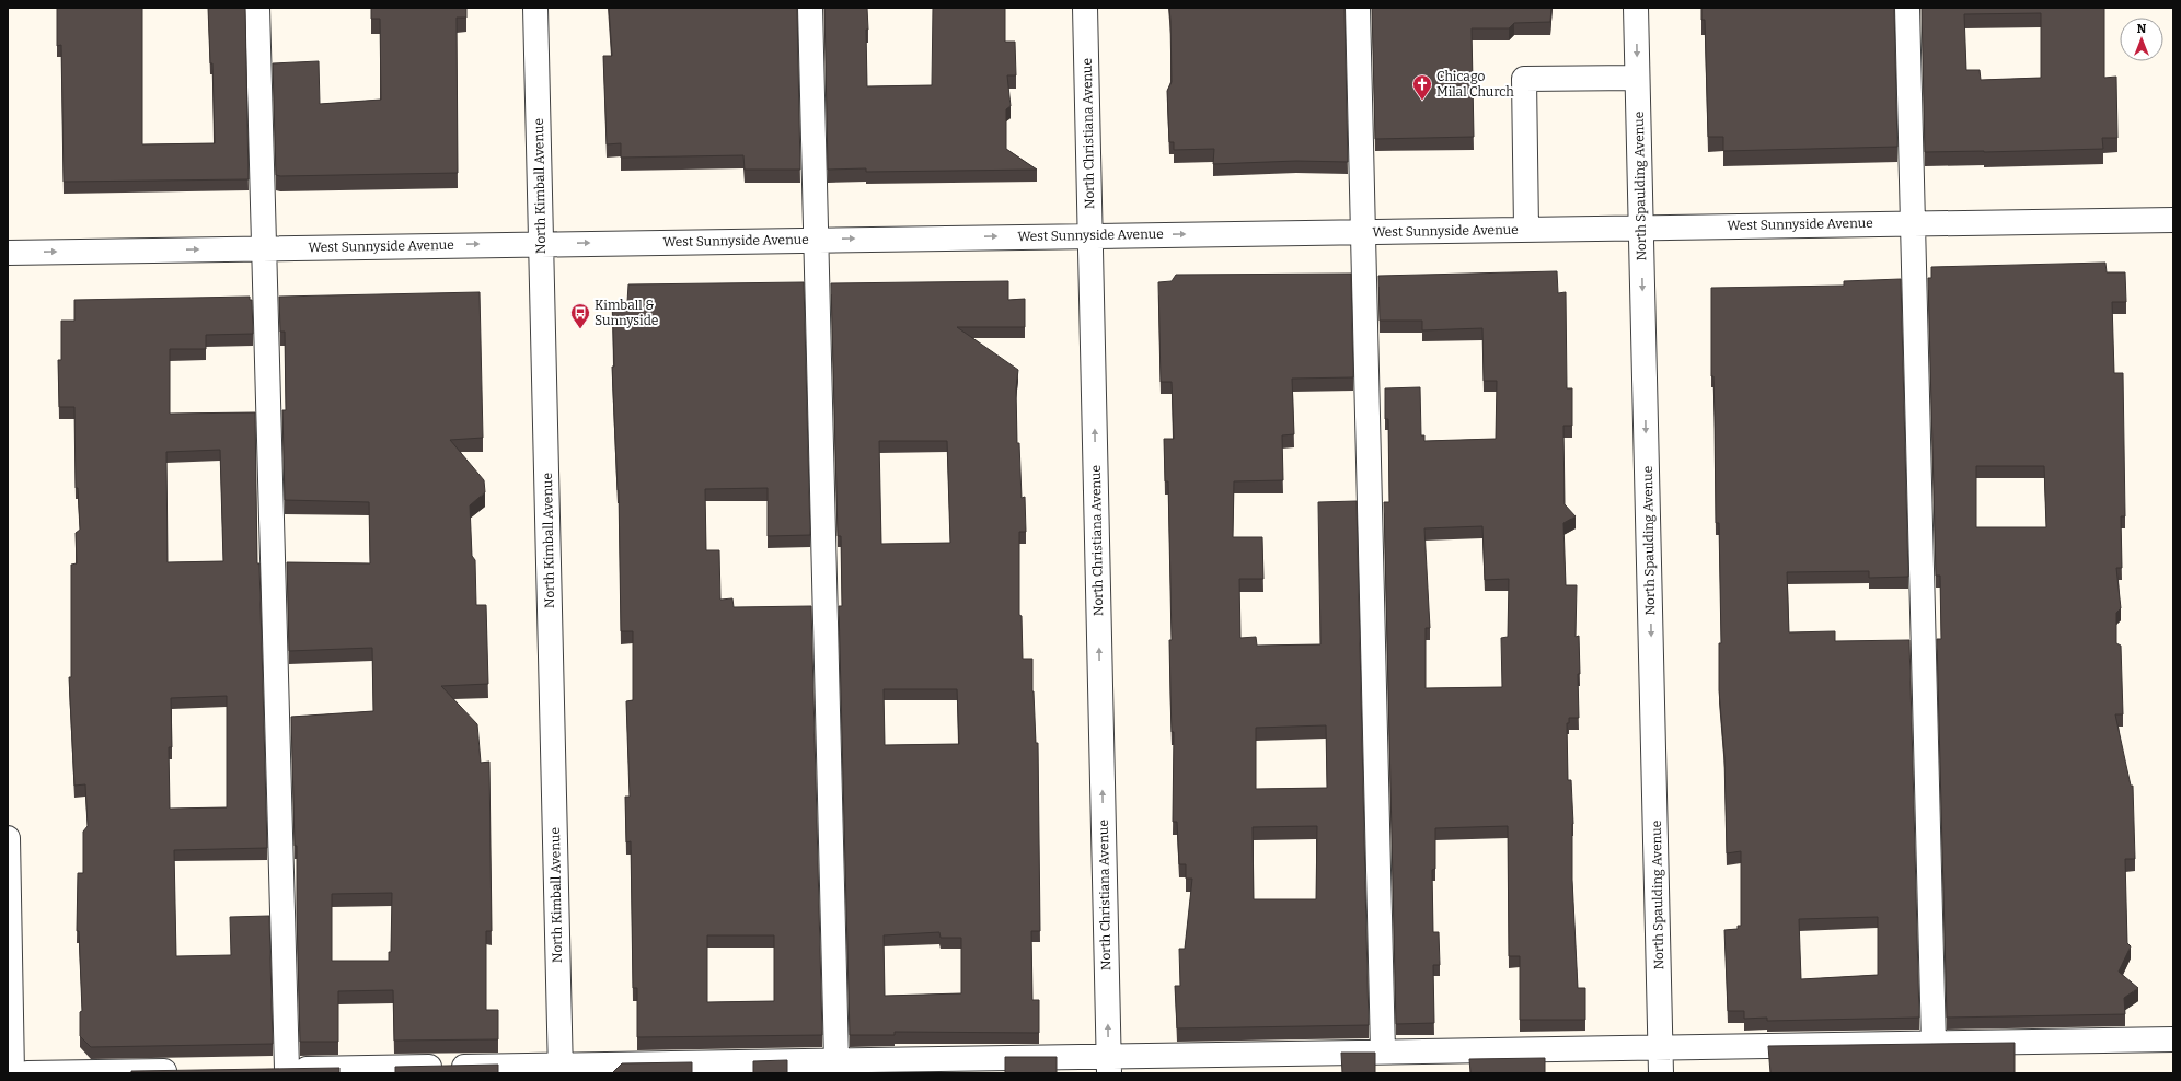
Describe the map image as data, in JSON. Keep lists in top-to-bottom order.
{
  "streets": {
    "street": [
      "North Christiana Avenue",
      "North Kimball Avenue",
      "North Spaulding Avenue",
      "West Sunnyside Avenue"
    ]
  },
  "crossings": [
    ["North Christiana Avenue", "West Sunnyside Avenue"],
    ["North Kimball Avenue", "West Sunnyside Avenue"],
    ["North Spaulding Avenue", "West Sunnyside Avenue"]
  ],
  "one_way": ["North Christiana Avenue", "North Spaulding Avenue", "West Sunnyside Avenue"],
  "places": {
    "church": ["Chicago Milal Church"],
    "bus stop": ["Kimball & Sunnyside"]
  },
  "north": "top"
}
